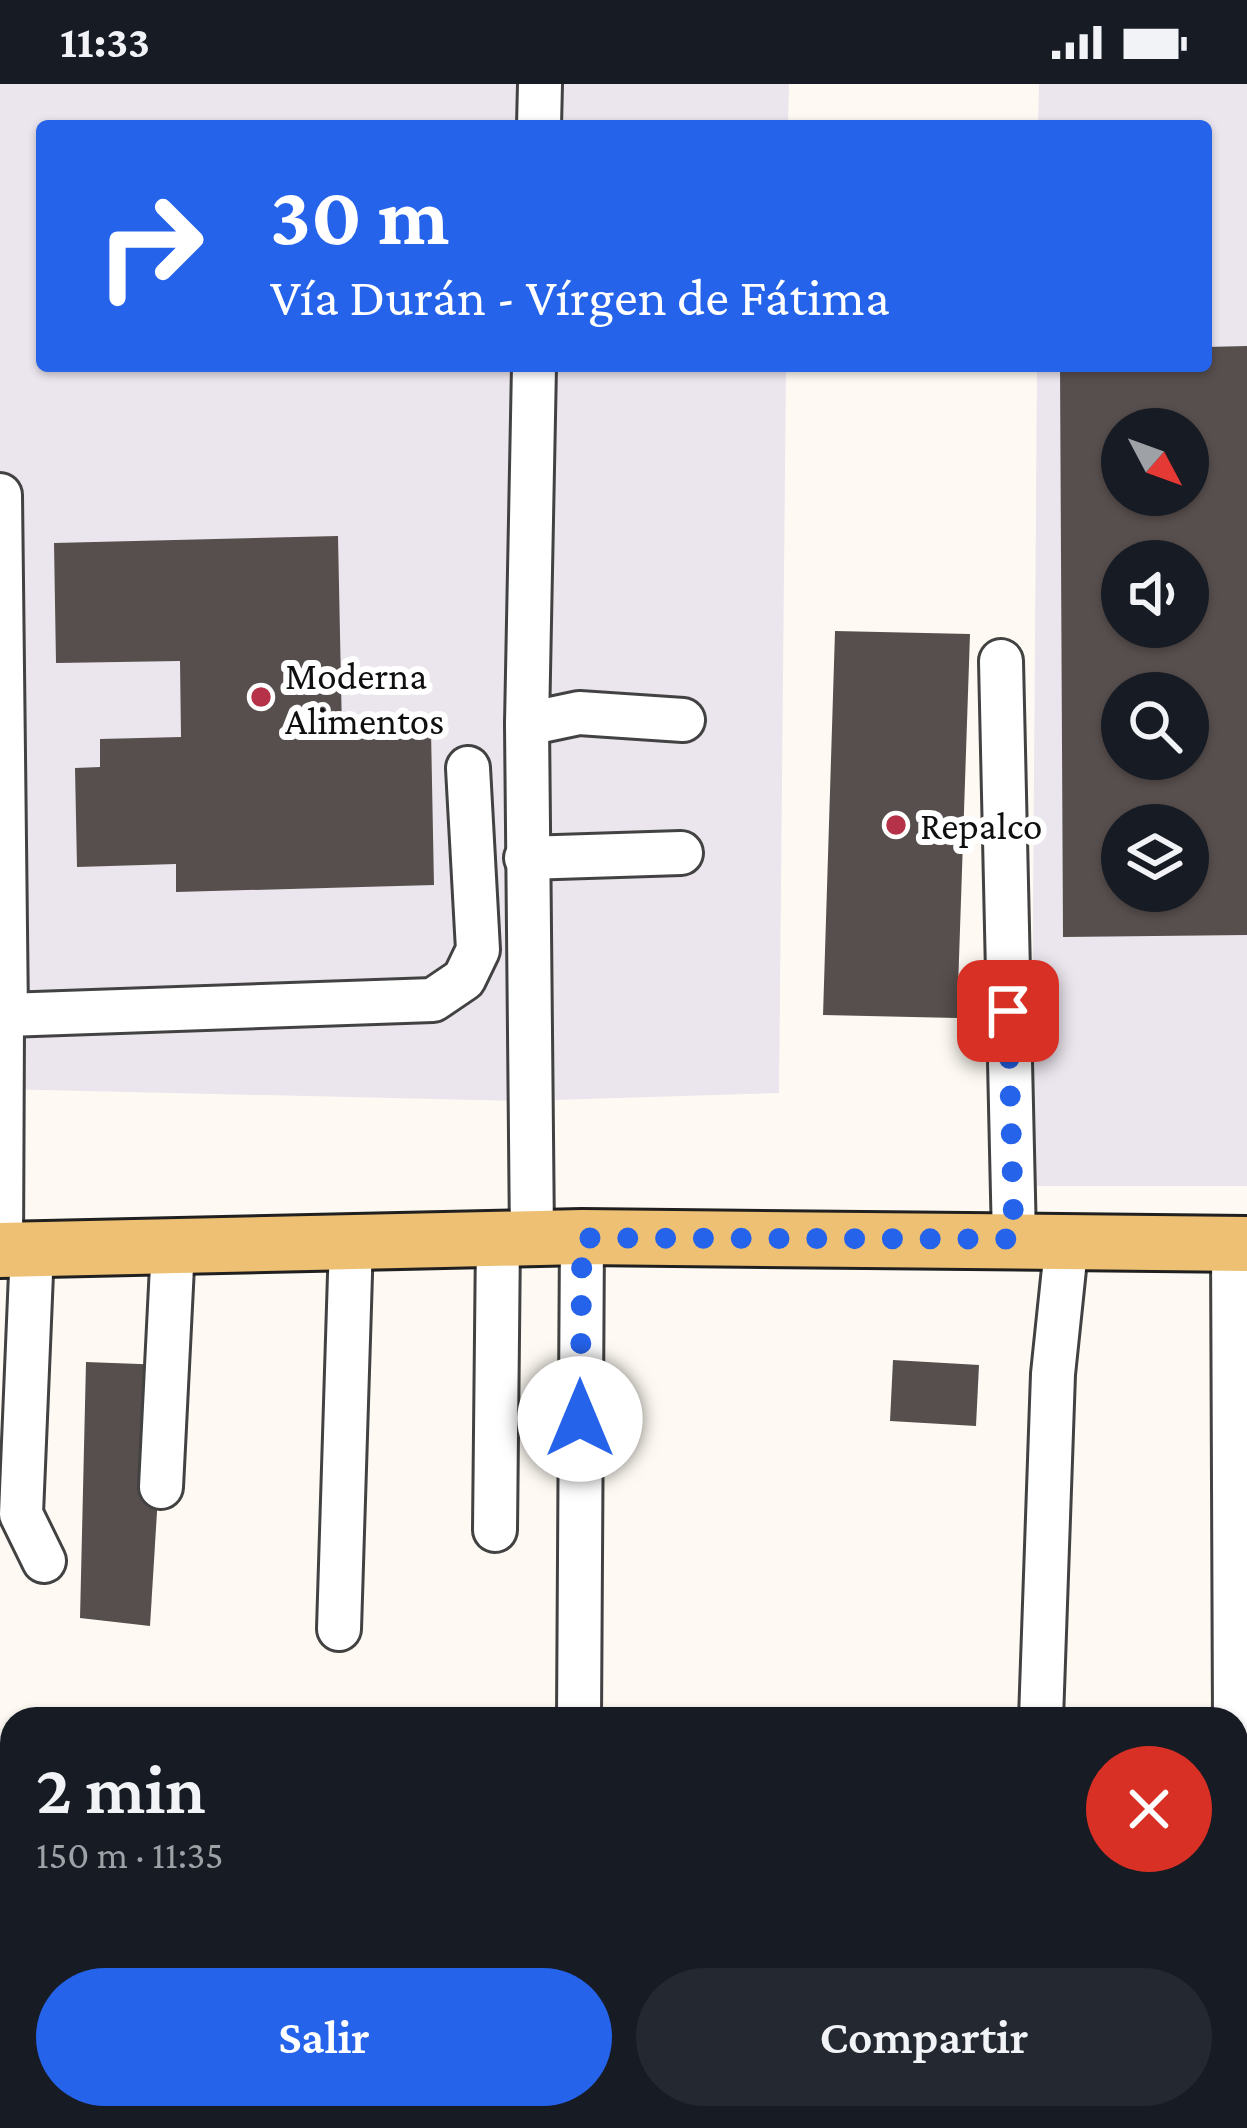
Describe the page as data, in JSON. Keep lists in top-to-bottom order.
{
  "places": ["Moderna Alimentos", "Repalco"],
  "north": "bottom right",
  "page": {
    "status": "11:33",
    "turn": ["30 m", "Vía Durán - Vírgen de Fátima"],
    "heading": ["2 min", "150 m · 11:35"],
    "buttons": ["Salir", "Compartir"]
  }
}
